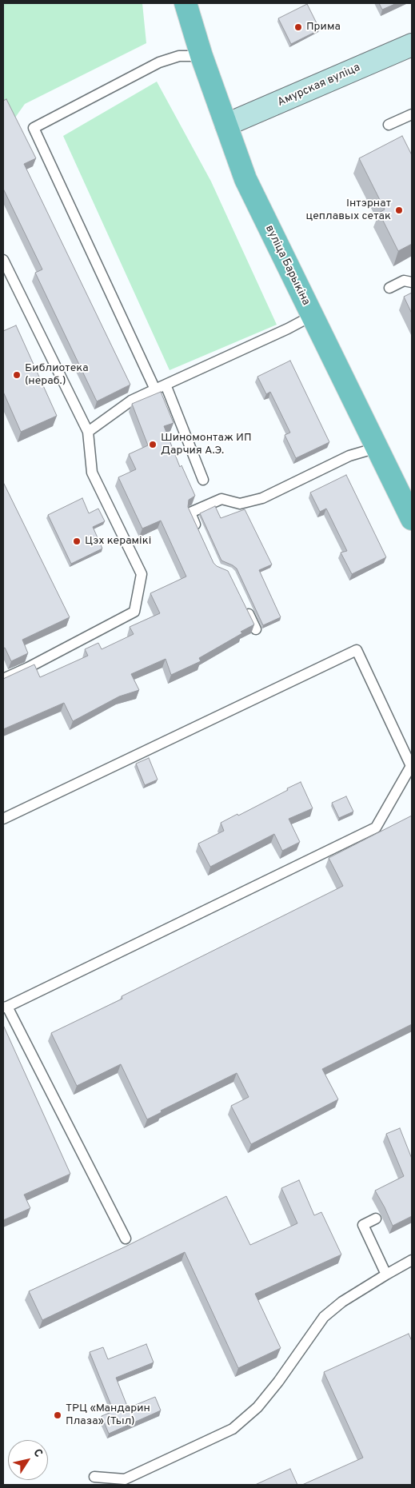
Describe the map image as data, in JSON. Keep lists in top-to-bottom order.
{
  "streets": {
    "main road": ["вуліца Барыкіна"],
    "street": ["Амурская вуліца"]
  },
  "crossings": [
    ["Амурская вуліца", "вуліца Барыкіна"]
  ],
  "places": [
    "Прима",
    "Інтэрнат цеплавых сетак",
    "Библиотека (нераб.)",
    "Шиномонтаж ИП Дарчия А.Э.",
    "Цэх керамікі",
    "ТРЦ «Мандарин Плаза» (Тыл)"
  ],
  "north": "top right"
}
